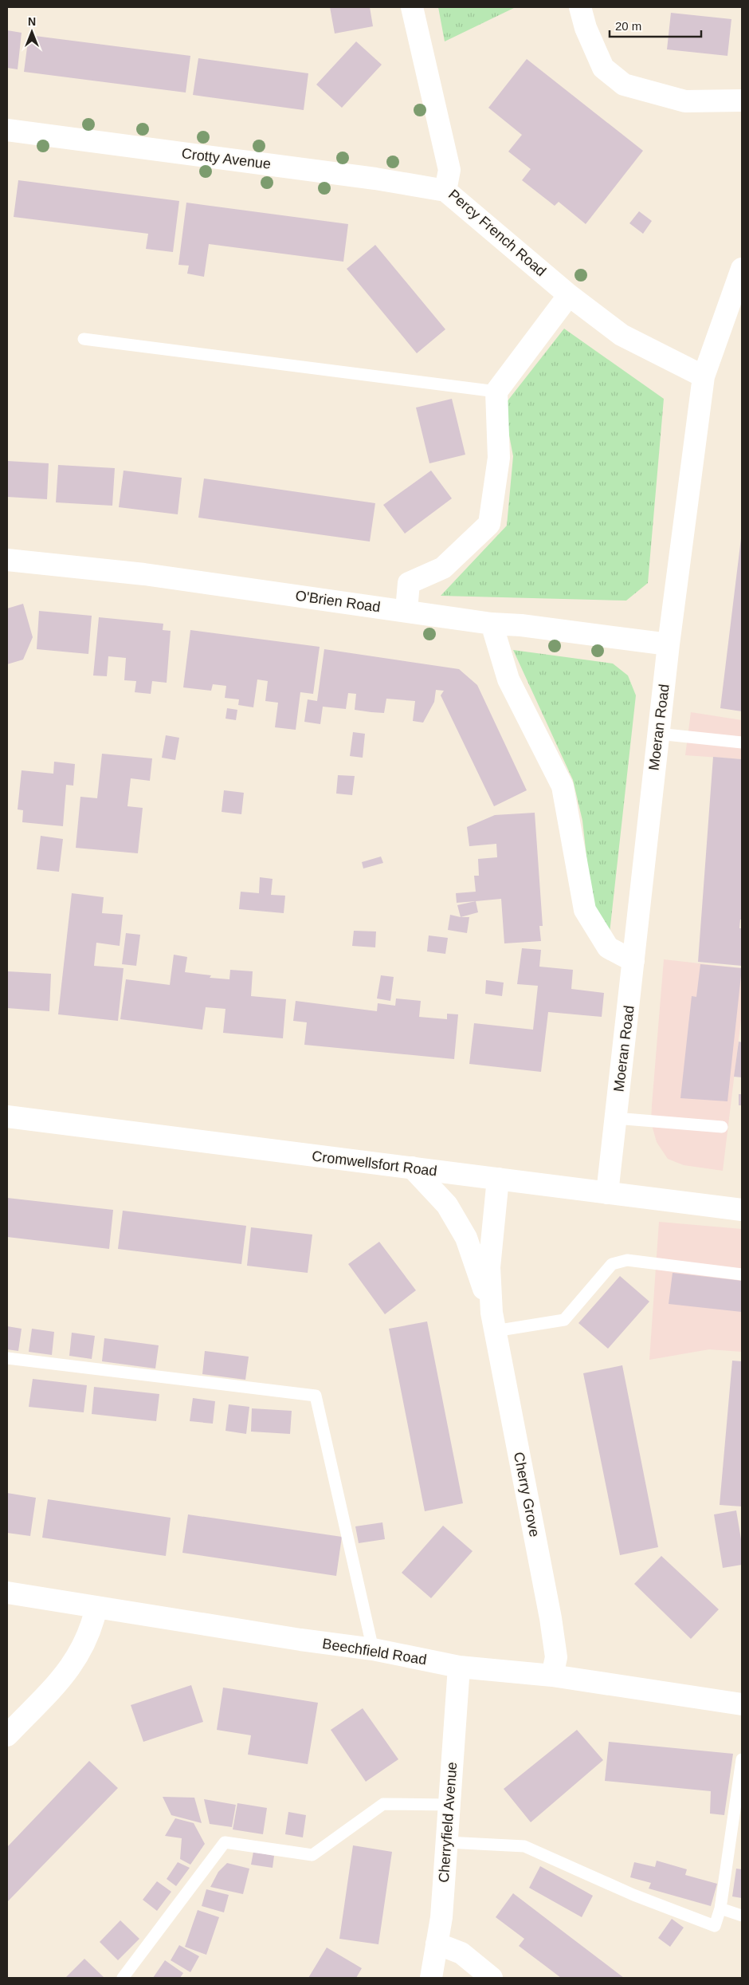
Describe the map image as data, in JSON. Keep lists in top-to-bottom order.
{
  "streets": {
    "street": [
      "Crotty Avenue",
      "Percy French Road",
      "O'Brien Road",
      "Moeran Road",
      "Cromwellsfort Road",
      "Cherry Grove",
      "Beechfield Road",
      "Cherryfield Avenue"
    ]
  },
  "crossings": [
    ["Crotty Avenue", "Percy French Road"],
    ["Percy French Road", "Moeran Road"],
    ["O'Brien Road", "Moeran Road"],
    ["Moeran Road", "Cromwellsfort Road"],
    ["Cromwellsfort Road", "Cherry Grove"],
    ["Cherry Grove", "Beechfield Road"],
    ["Beechfield Road", "Cherryfield Avenue"]
  ],
  "scale_bar": "20 m",
  "north": "top"
}
